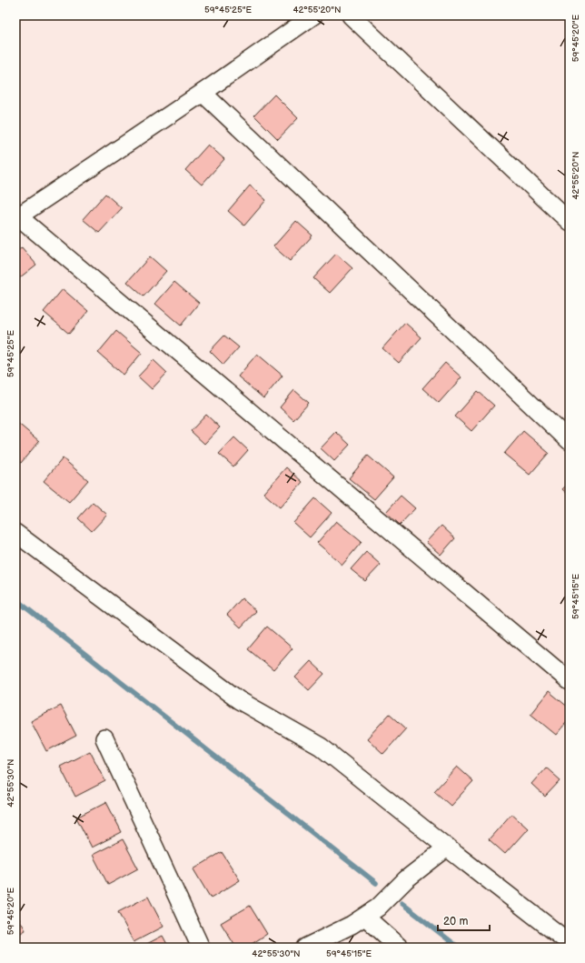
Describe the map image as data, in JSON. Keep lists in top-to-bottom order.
{
  "scale_bar": "20 m",
  "coordinates": [
    "59°45'25\"E",
    "42°55'20\"N",
    "59°45'20\"E",
    "59°45'15\"E",
    "42°55'30\"N"
  ]
}
